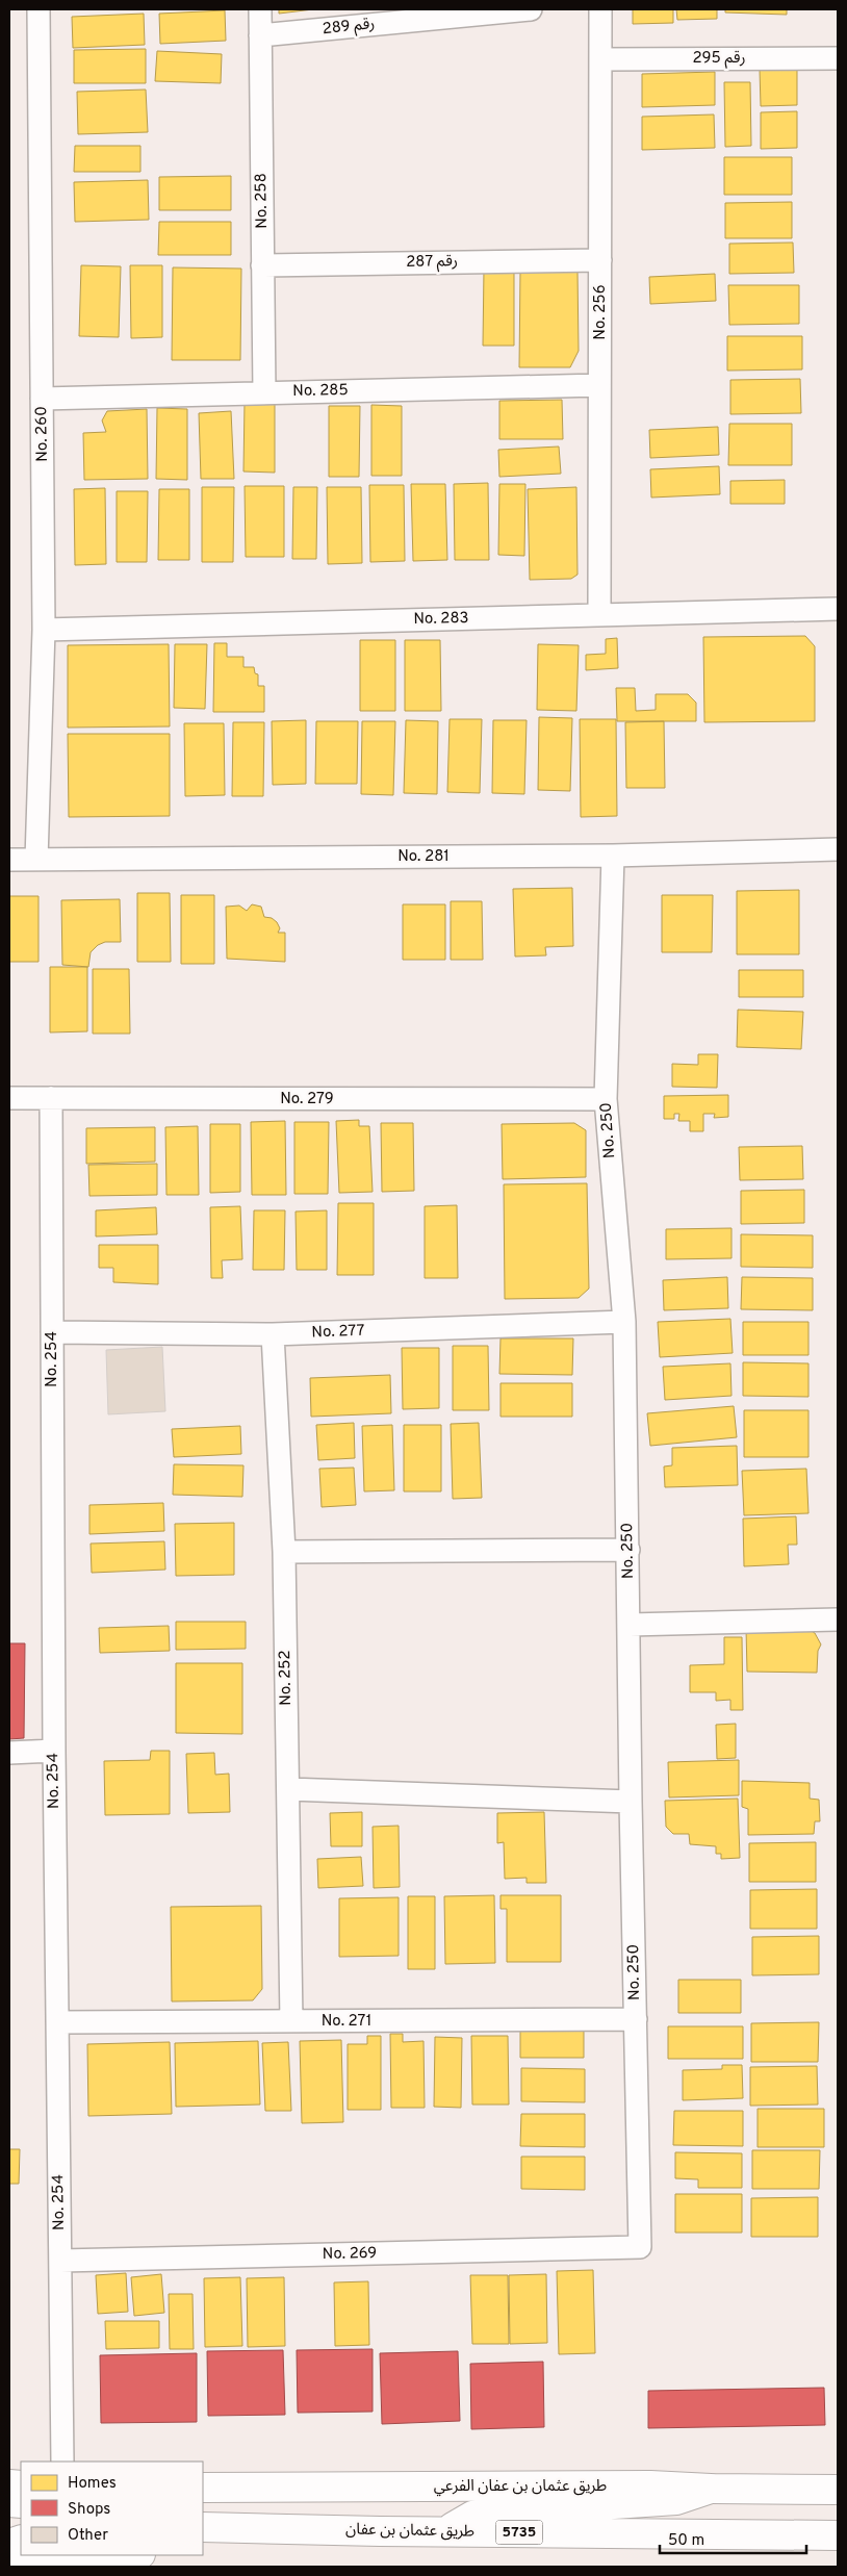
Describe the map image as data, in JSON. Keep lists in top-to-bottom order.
{
  "streets": {
    "main road": ["طريق عثمان بن عفان الفرعي", "طريق عثمان بن عفان", "5735"],
    "street": [
      "رقم 289",
      "رقم 295",
      "No. 258",
      "رقم 287",
      "No. 256",
      "No. 285",
      "No. 260",
      "No. 283",
      "No. 281",
      "No. 279",
      "No. 250",
      "No. 277",
      "No. 254",
      "No. 252",
      "No. 271",
      "No. 269"
    ]
  },
  "crossings": [
    ["رقم 289", "No. 258"],
    ["رقم 295", "No. 256"],
    ["No. 258", "رقم 287"],
    ["No. 258", "No. 285"],
    ["رقم 287", "No. 256"],
    ["No. 256", "No. 285"],
    ["No. 256", "No. 283"],
    ["No. 285", "No. 260"],
    ["No. 260", "No. 283"],
    ["No. 260", "No. 281"],
    ["No. 281", "No. 250"],
    ["No. 279", "No. 250"],
    ["No. 279", "No. 254"],
    ["No. 250", "No. 277"],
    ["No. 250", "No. 271"],
    ["No. 250", "No. 269"],
    ["No. 277", "No. 254"],
    ["No. 277", "No. 252"],
    ["No. 254", "No. 271"],
    ["No. 254", "No. 269"],
    ["No. 252", "No. 271"]
  ],
  "legend": ["Homes", "Shops", "Other"],
  "scale_bar": "50 m"
}
